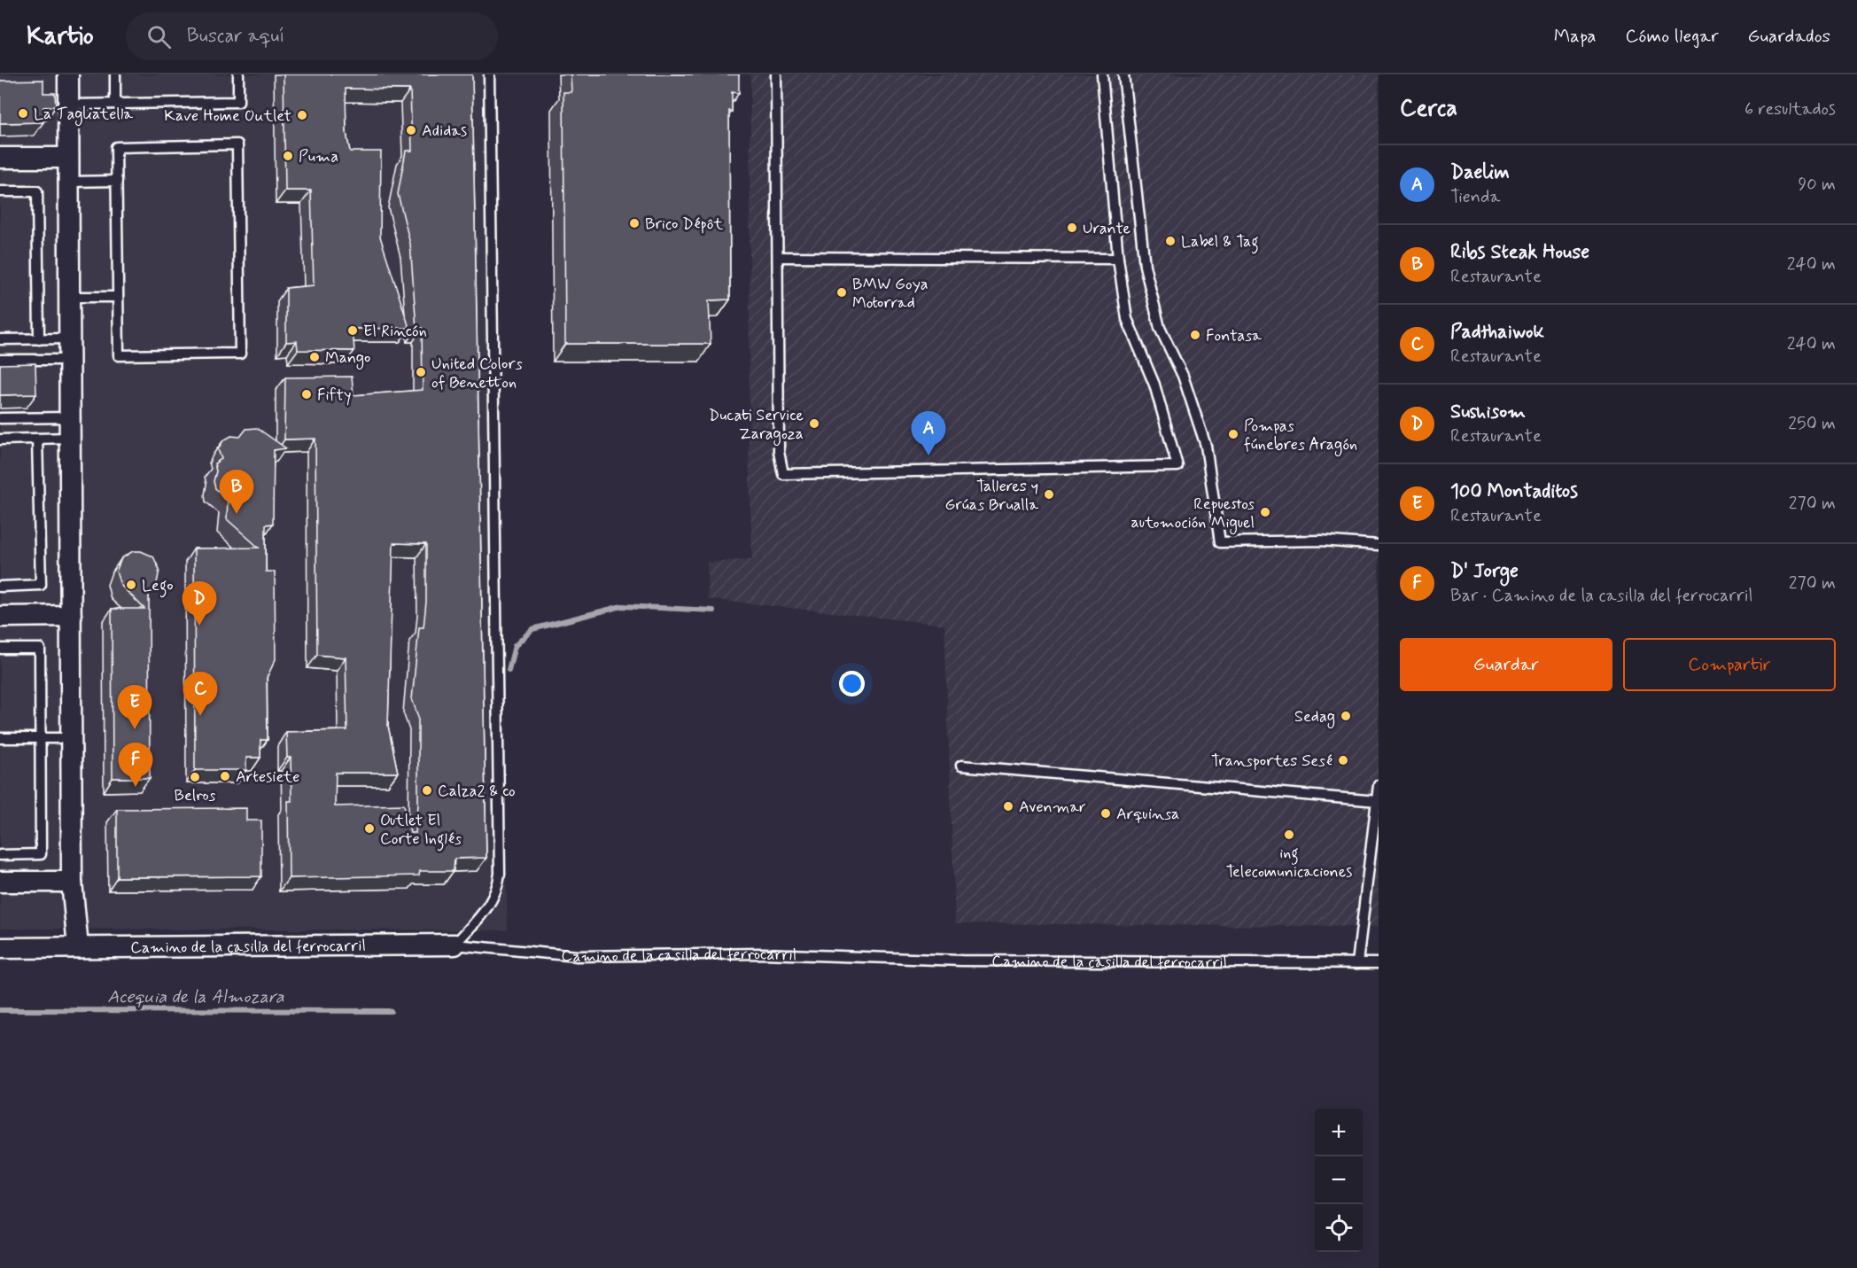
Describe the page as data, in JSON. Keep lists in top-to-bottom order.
{
  "streets": {
    "street": ["Camino de la casilla del ferrocarril"]
  },
  "water": ["Acequia de la Almozara"],
  "places": [
    "La Tagliatella",
    "Kave Home Outlet",
    "Adidas",
    "Puma",
    "Brico Dépôt",
    "Urante",
    "Label & Tag",
    "BMW Goya Motorrad",
    "El Rincón",
    "Fontasa",
    "Mango",
    "United Colors of Benetton",
    "Fifty",
    "Ducati Service Zaragoza",
    "Pompas fúnebres Aragón",
    "Talleres y Grúas Brualla",
    "Repuestos automoción Miguel",
    "Lego",
    "Sedag",
    "Transportes Sesé",
    "Artesiete",
    "Belros",
    "Calza2 & co",
    "Avenmar",
    "Arquinsa",
    "Outlet El Corte Inglés",
    "ing Telecomunicaciones"
  ],
  "page": {
    "header": "Kartio",
    "search": "Buscar aquí",
    "nav": ["Mapa", "Cómo llegar", "Guardados"],
    "heading": ["Cerca", "6 resultados"],
    "list": [
      {
        "mark": "A",
        "name": "Daelim",
        "note": "Tienda",
        "value": "90 m"
      },
      {
        "mark": "B",
        "name": "Ribs Steak House",
        "note": "Restaurante",
        "value": "240 m"
      },
      {
        "mark": "C",
        "name": "Padthaiwok",
        "note": "Restaurante",
        "value": "240 m"
      },
      {
        "mark": "D",
        "name": "Sushisom",
        "note": "Restaurante",
        "value": "250 m"
      },
      {
        "mark": "E",
        "name": "100 Montaditos",
        "note": "Restaurante",
        "value": "270 m"
      },
      {
        "mark": "F",
        "name": "D' Jorge",
        "note": "Bar · Camino de la casilla del ferrocarril",
        "value": "270 m"
      }
    ],
    "pins": [
      "A",
      "B",
      "D",
      "C",
      "E",
      "F"
    ],
    "buttons": ["Guardar", "Compartir"],
    "map_buttons": ["+", "−"]
  }
}
